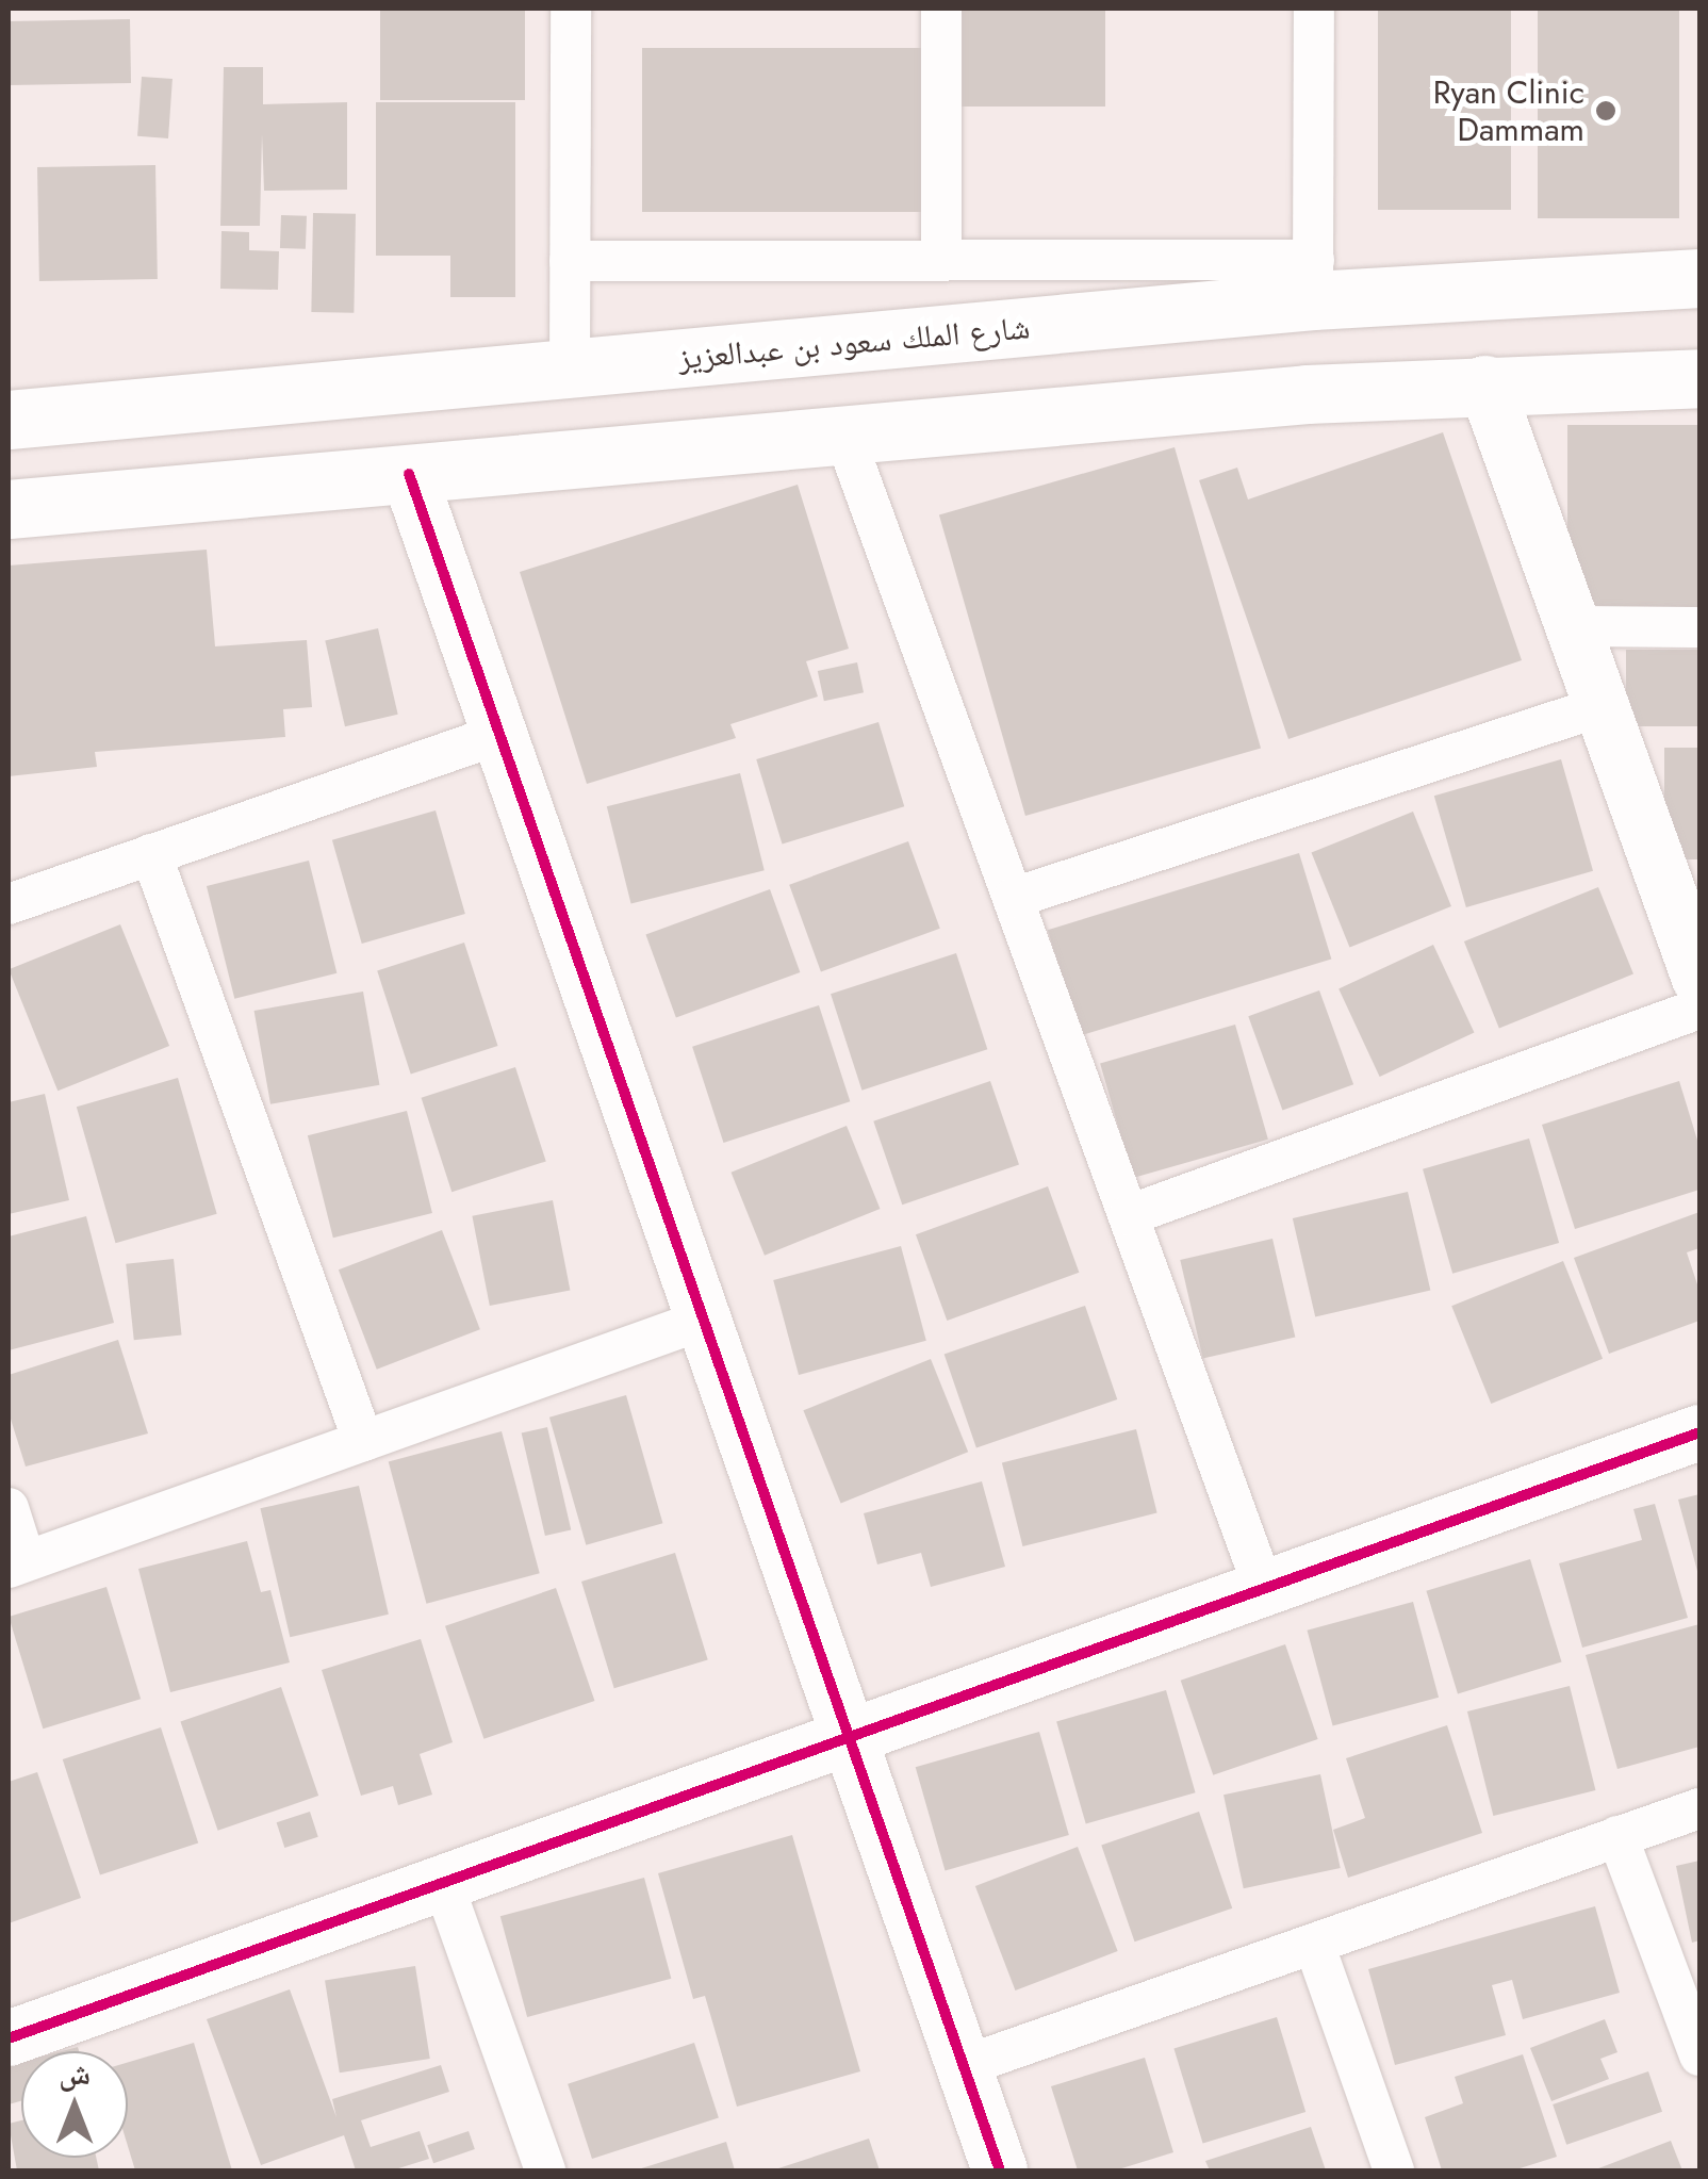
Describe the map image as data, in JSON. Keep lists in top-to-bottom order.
{
  "streets": {
    "main road": ["شارع الملك سعود بن عبدالعزيز"]
  },
  "places": ["Ryan Clinic Dammam"],
  "north": "top"
}
